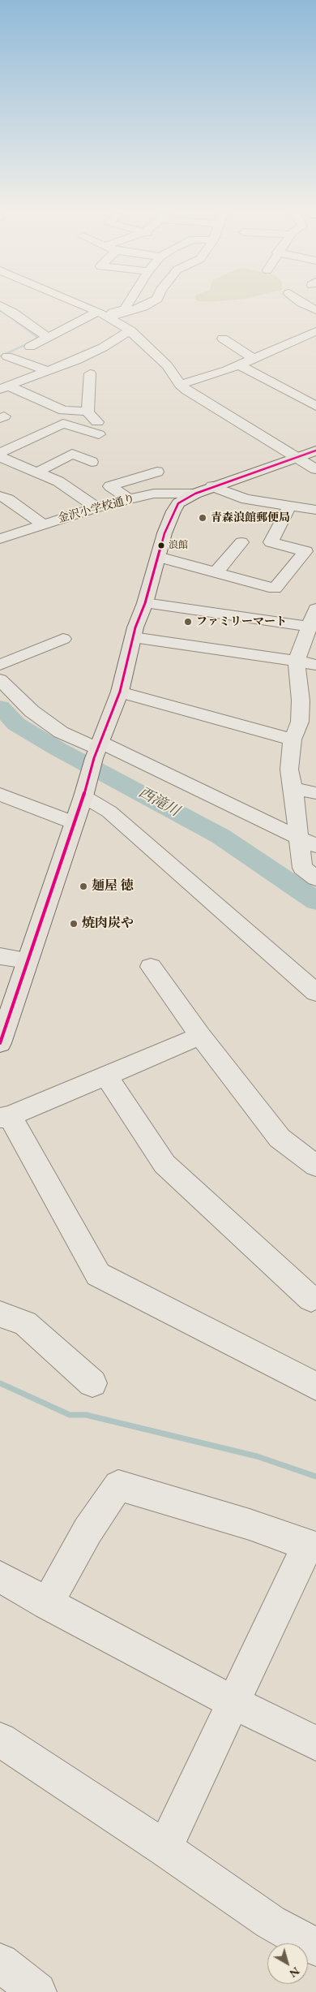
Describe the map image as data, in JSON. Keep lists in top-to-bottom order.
{
  "streets": {
    "street": ["金沢小学校通り"]
  },
  "water": ["西滝川"],
  "places": [
    "青森浪館郵便局",
    "浪館",
    "ファミリーマート",
    "麺屋 徳",
    "焼肉炭や"
  ],
  "north": "bottom right"
}
